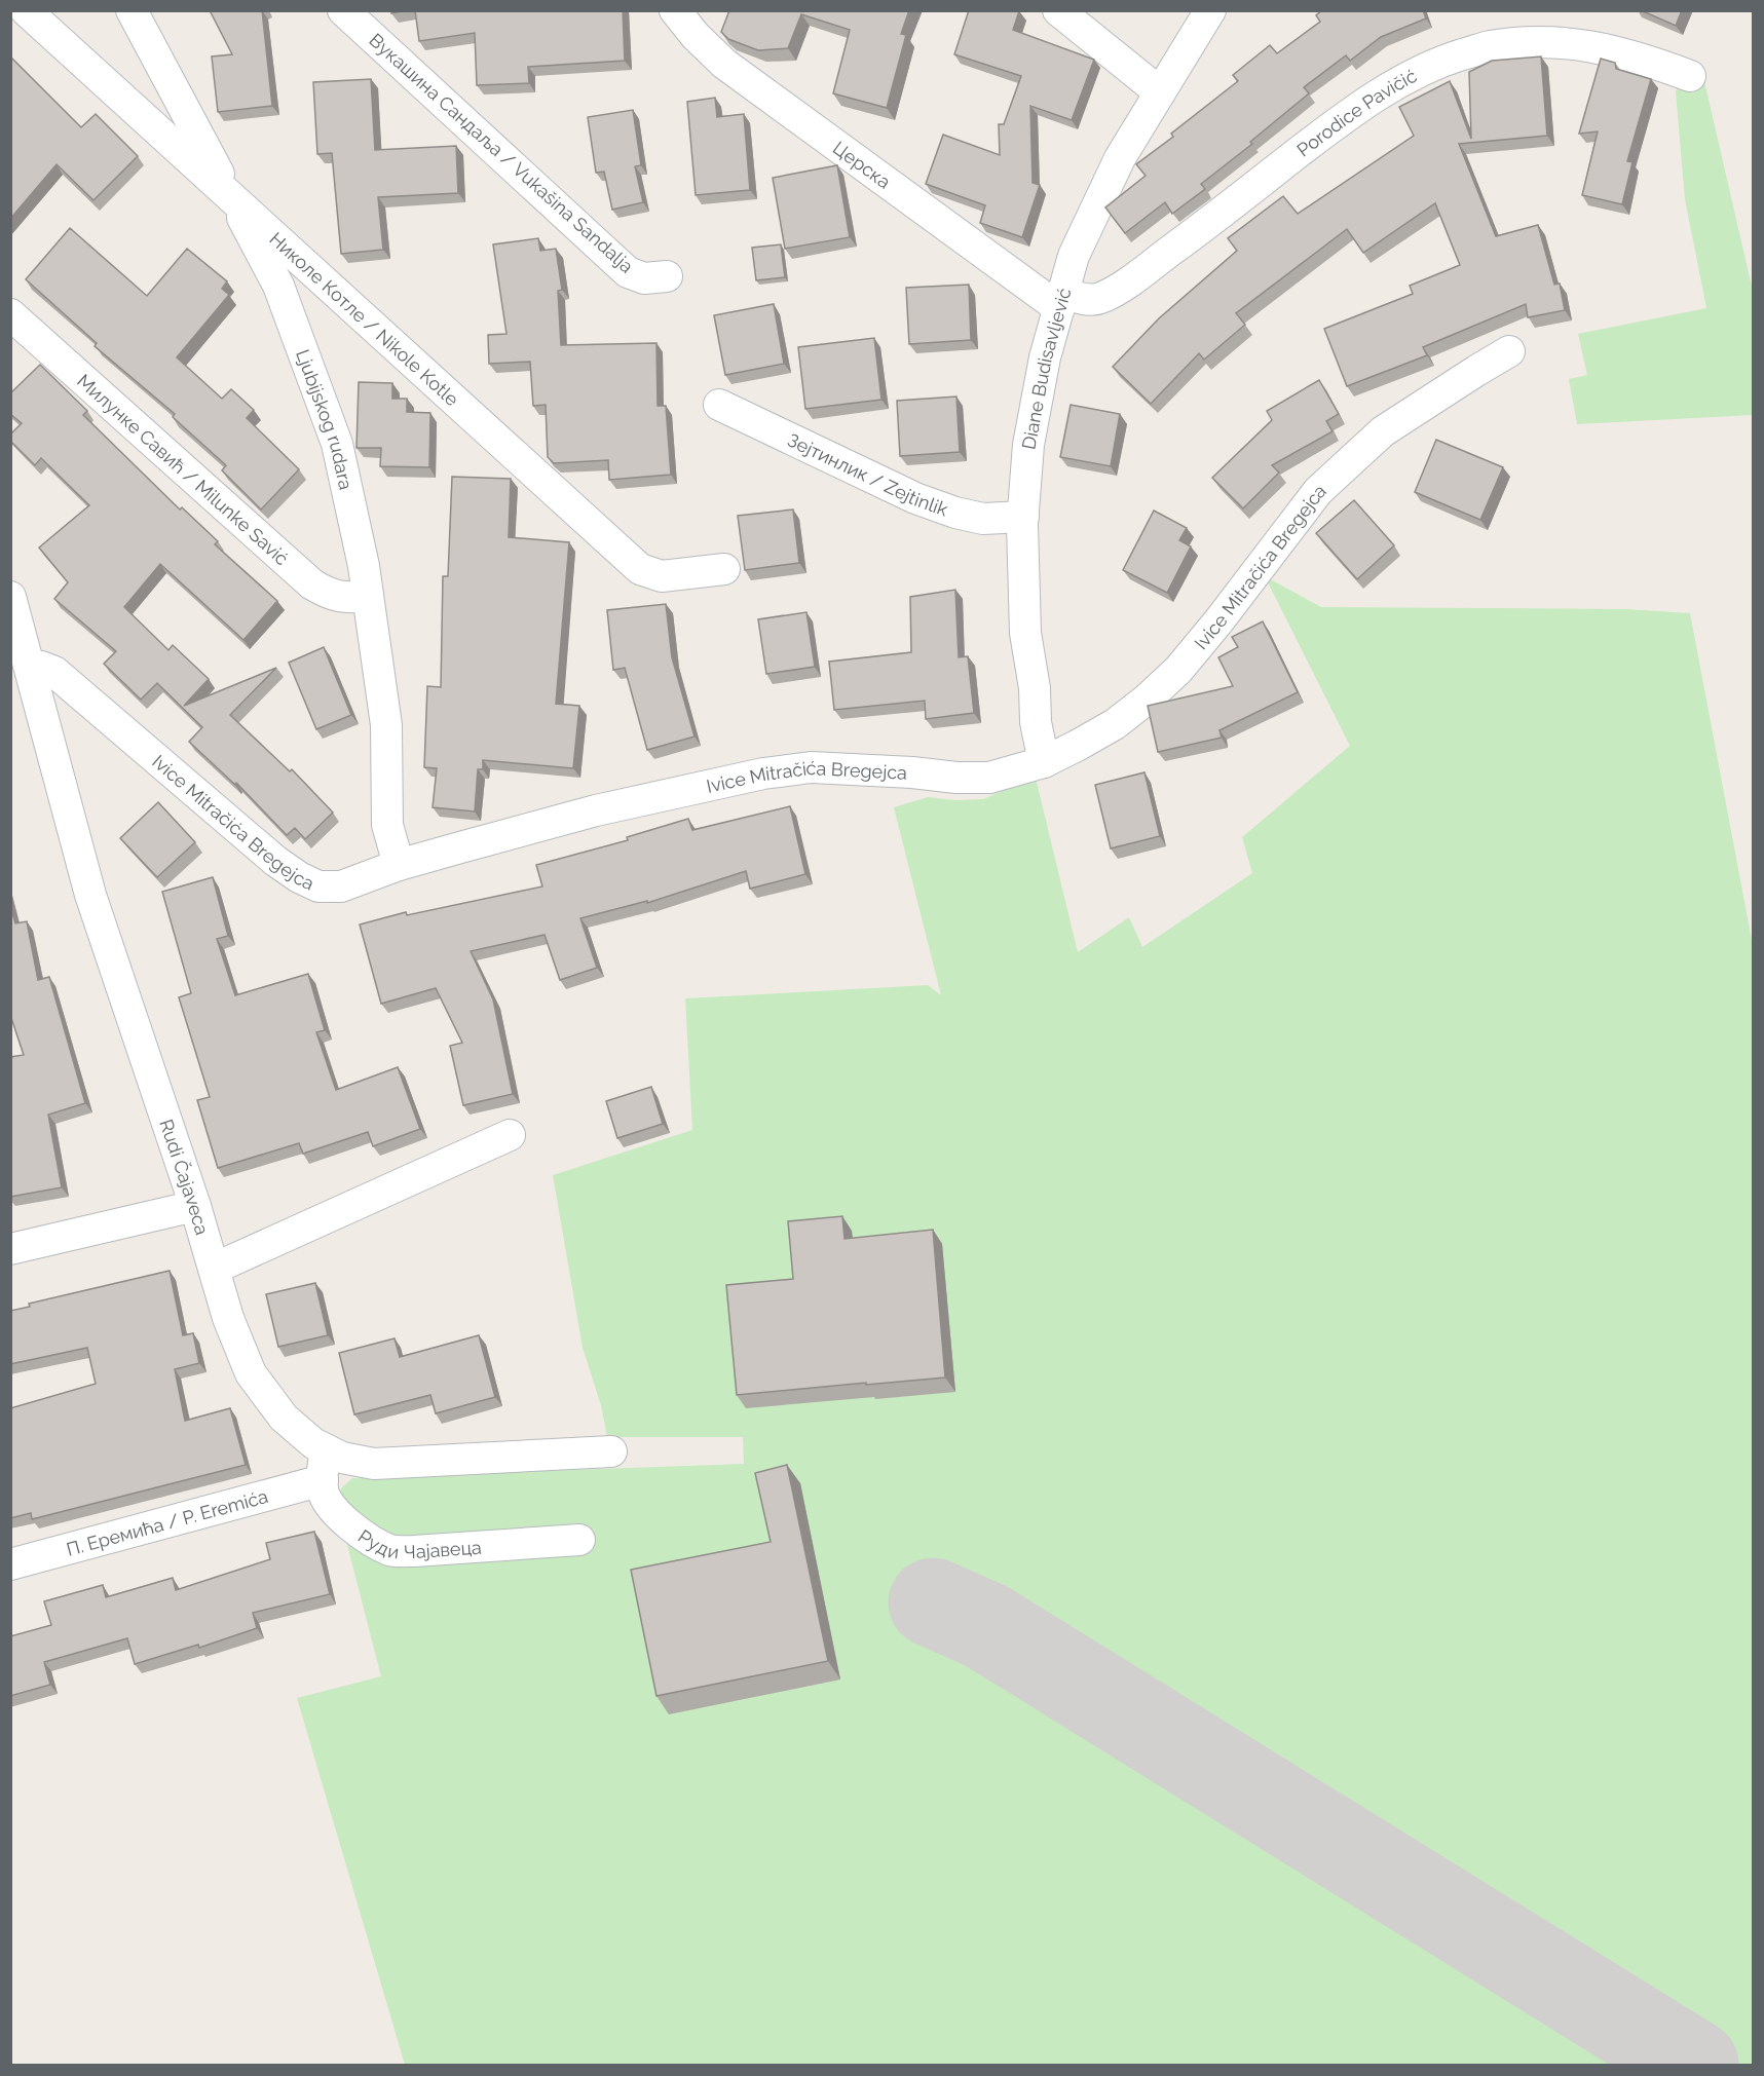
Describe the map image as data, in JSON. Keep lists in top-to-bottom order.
{
  "streets": {
    "street": [
      "Porodice Pavičić",
      "Вукашина Сандаља / Vukašina Sandalja",
      "Церска",
      "Николе Котле / Nikole Kotle",
      "Diane Budisavljević",
      "Ljubijskog rudara",
      "Милунке Савић / Milunke Savić",
      "Зејтинлик / Zejtinlik",
      "Ivice Mitračića Bregejca",
      "Rudi Čajaveca",
      "П. Еремића / P. Eremića",
      "Руди Чајавеца"
    ]
  },
  "crossings": [
    ["Porodice Pavičić", "Церска"],
    ["Porodice Pavičić", "Diane Budisavljević"],
    ["Церска", "Diane Budisavljević"],
    ["Николе Котле / Nikole Kotle", "Ljubijskog rudara"],
    ["Diane Budisavljević", "Зејтинлик / Zejtinlik"],
    ["Diane Budisavljević", "Ivice Mitračića Bregejca"],
    ["Ljubijskog rudara", "Милунке Савић / Milunke Savić"],
    ["Ljubijskog rudara", "Ivice Mitračića Bregejca"],
    ["Ivice Mitračića Bregejca", "Rudi Čajaveca"],
    ["Rudi Čajaveca", "Руди Чајавеца"],
    ["П. Еремића / P. Eremića", "Руди Чајавеца"]
  ]
}
